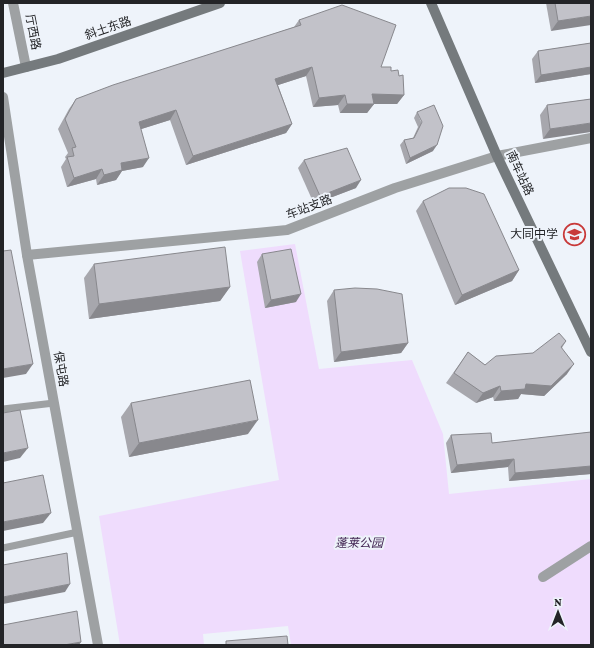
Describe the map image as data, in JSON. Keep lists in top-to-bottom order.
{
  "streets": {
    "street": [
      "斜土东路",
      "厅西路",
      "南车站路",
      "车站支路",
      "保屯路"
    ]
  },
  "crossings": [
    ["斜土东路", "厅西路"],
    ["南车站路", "车站支路"],
    ["车站支路", "保屯路"]
  ],
  "parks": ["蓬莱公园"],
  "places": {
    "school or university": ["大同中学"]
  },
  "north": "top"
}
